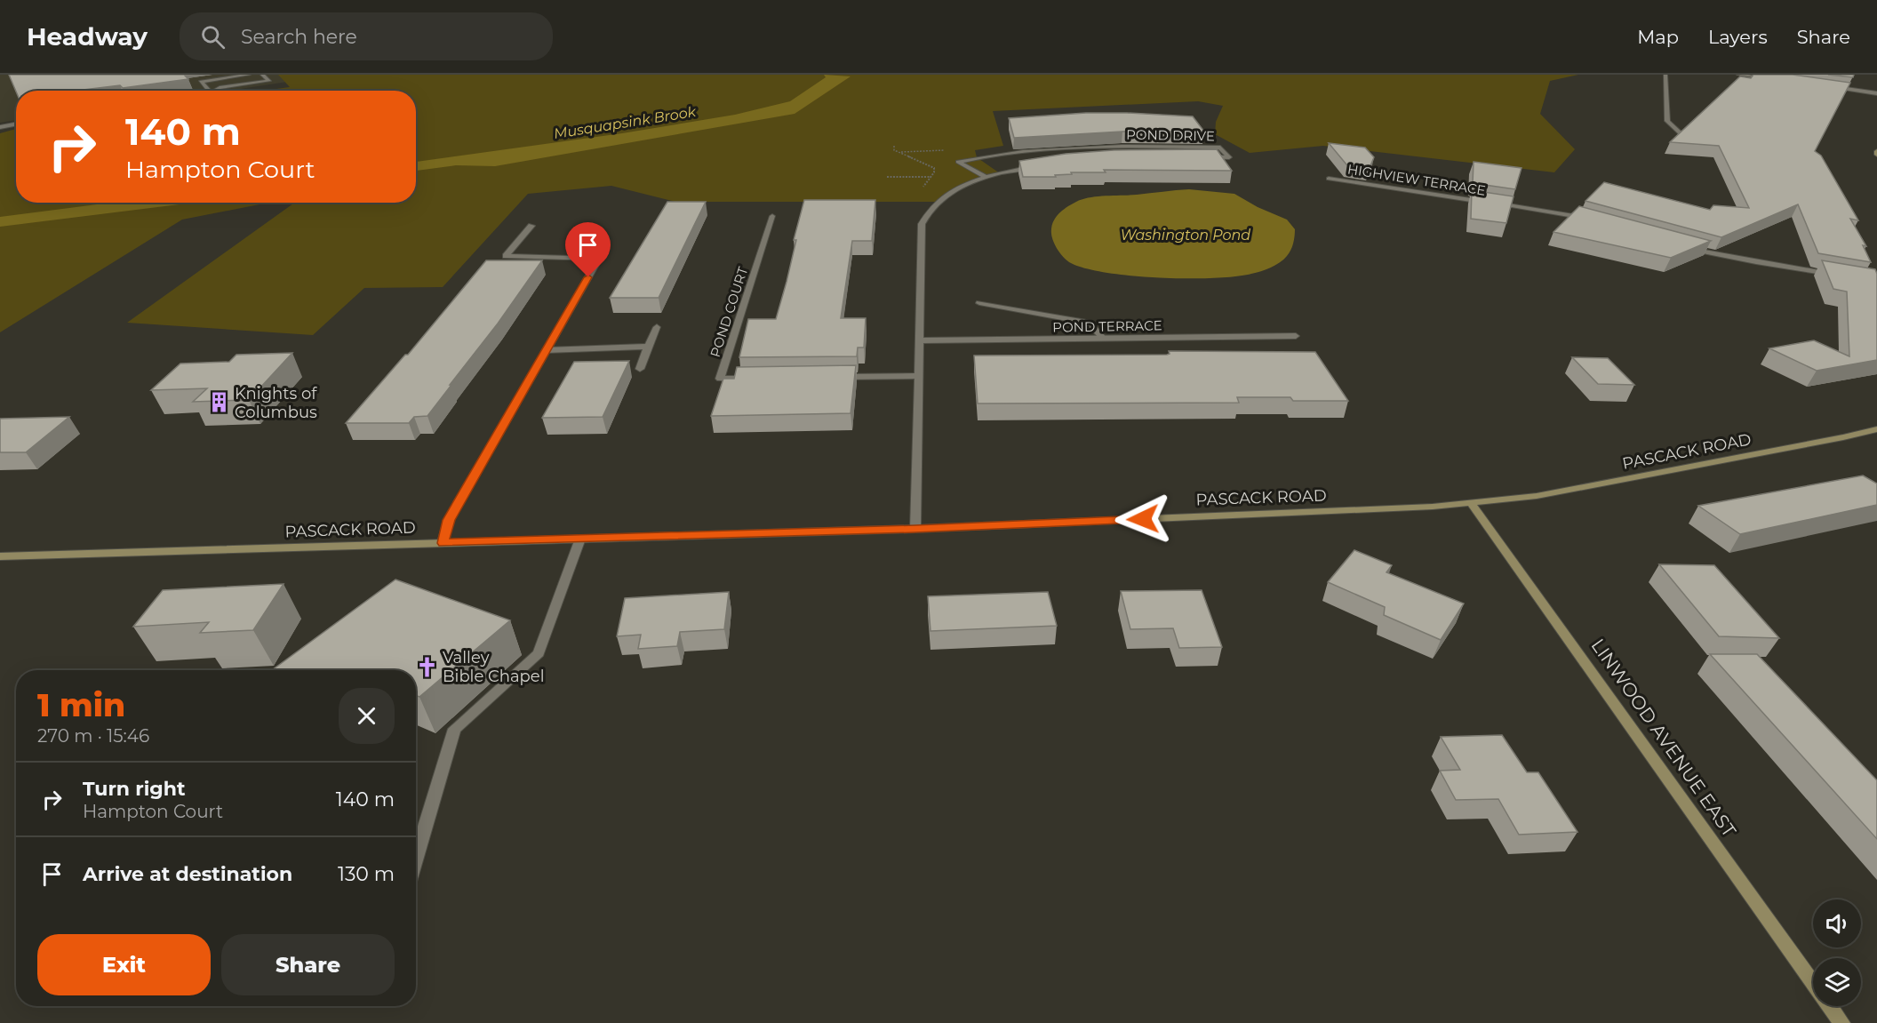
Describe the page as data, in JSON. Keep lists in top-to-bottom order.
{
  "streets": {
    "main road": ["PASCACK ROAD", "LINWOOD AVENUE EAST"],
    "street": [
      "POND DRIVE",
      "HIGHVIEW TERRACE",
      "POND COURT",
      "POND TERRACE"
    ]
  },
  "crossings": [
    ["PASCACK ROAD", "LINWOOD AVENUE EAST"]
  ],
  "water": ["Musquapsink Brook", "Washington Pond"],
  "places": {
    "building": ["Knights of Columbus"],
    "church": ["Valley Bible Chapel"]
  },
  "page": {
    "header": "Headway",
    "search": "Search here",
    "nav": ["Map", "Layers", "Share"],
    "turn": ["140 m", "Hampton Court"],
    "heading": ["1 min", "270 m · 15:46"],
    "list": [
      {
        "name": "Turn right",
        "note": "Hampton Court",
        "value": "140 m"
      },
      {
        "name": "Arrive at destination",
        "value": "130 m"
      }
    ],
    "buttons": ["Exit", "Share"]
  }
}
